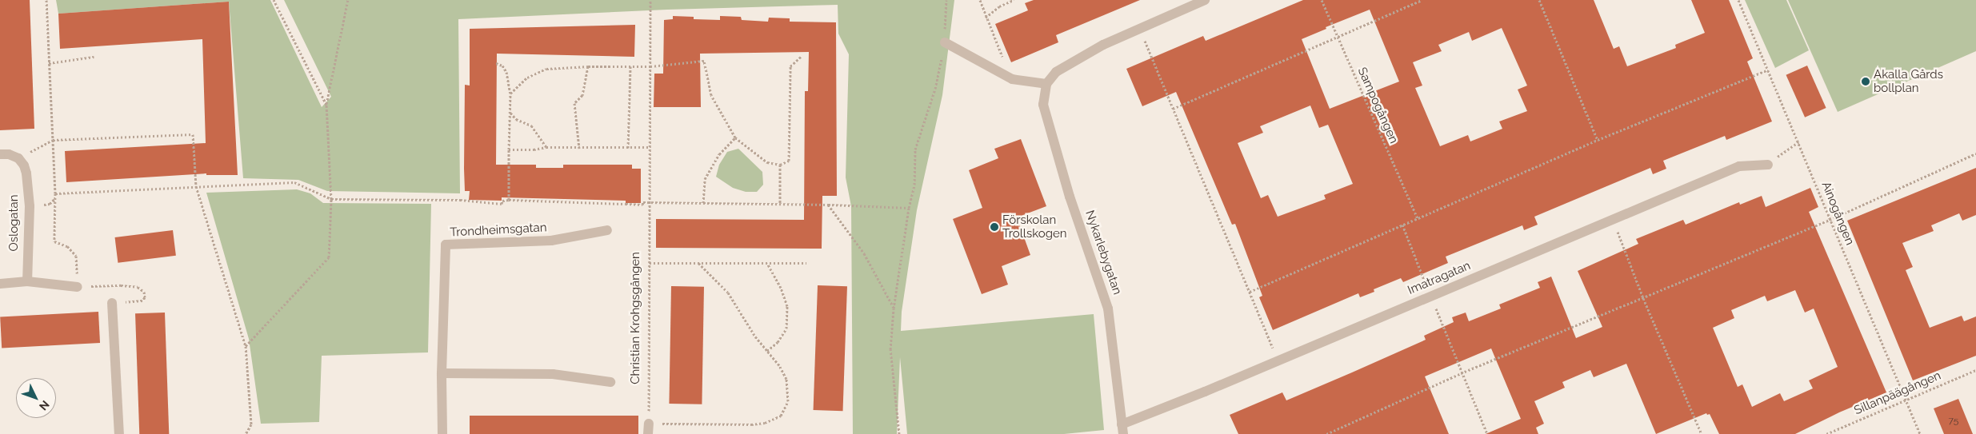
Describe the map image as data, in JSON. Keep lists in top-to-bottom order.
{
  "streets": {
    "street": [
      "Oslogatan",
      "Trondheimsgatan",
      "Nykarlebygatan",
      "Imatragatan"
    ],
    "path": [
      "Sampogången",
      "Ainogången",
      "Christian Krohgsgången",
      "Sillanpäägången"
    ]
  },
  "crossings": [
    ["Ainogången", "Sillanpäägången"],
    ["Nykarlebygatan", "Imatragatan"]
  ],
  "places": ["Akalla Gårds bollplan", "Förskolan Trollskogen"],
  "house_numbers": ["75"],
  "north": "bottom right"
}
